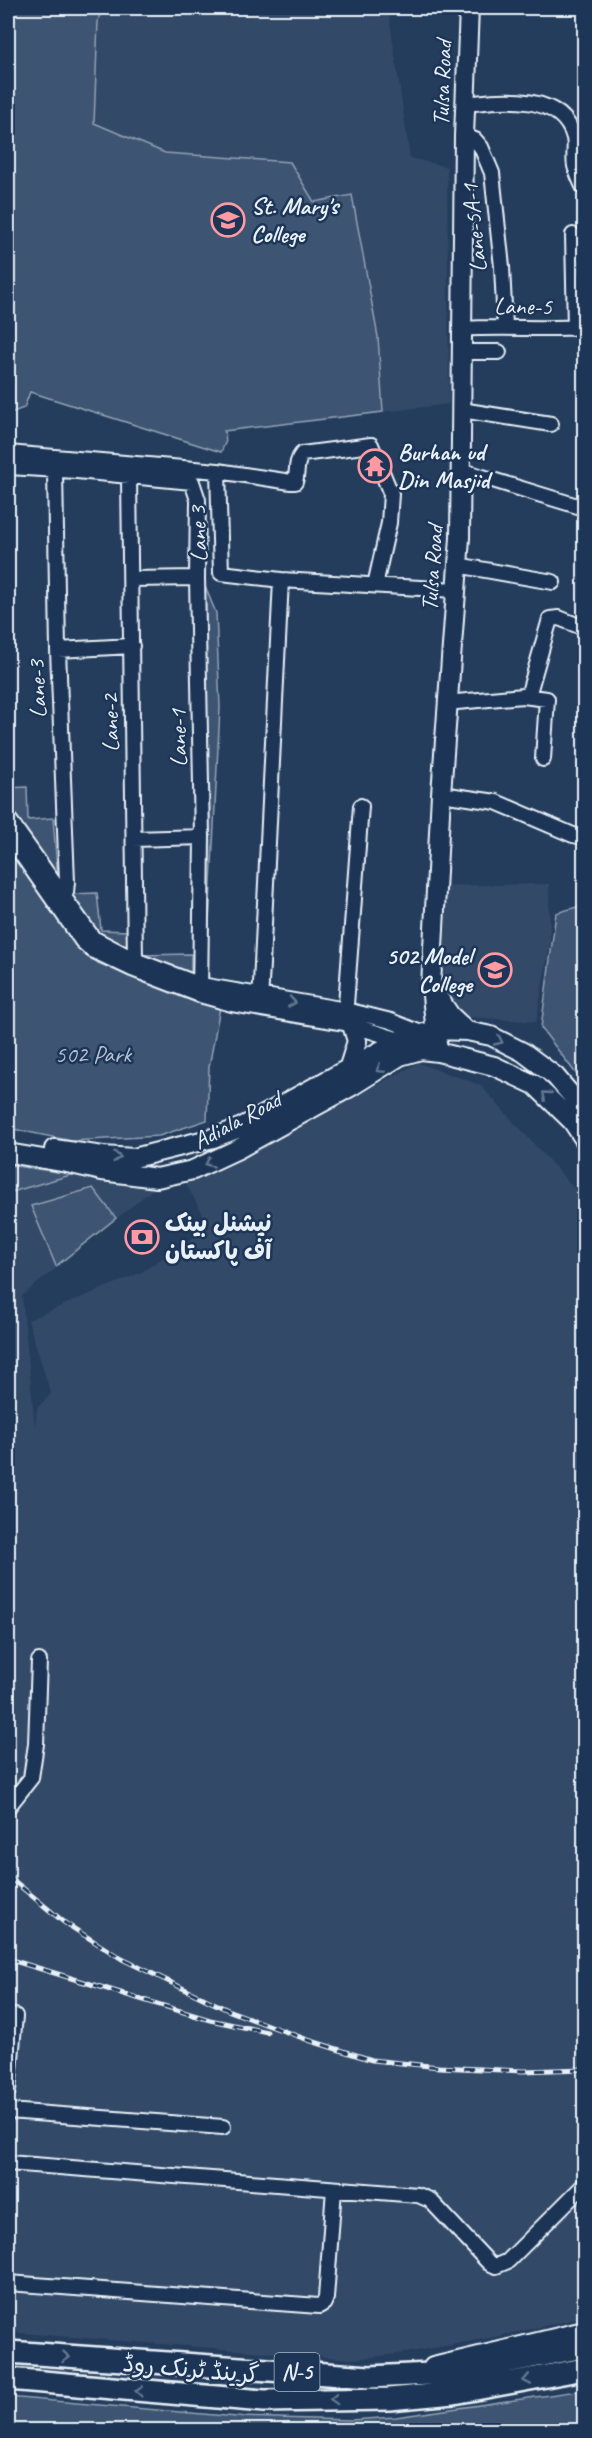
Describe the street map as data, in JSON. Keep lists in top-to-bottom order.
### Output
{
  "streets": {
    "highway": ["گرینڈ ٹرنک روڈ", "N-5"],
    "main road": ["Tulsa Road", "Adiala Road"],
    "street": [
      "Lane-5A-1",
      "Lane-5",
      "Lane 3",
      "Lane-3",
      "Lane-2",
      "Lane-1"
    ]
  },
  "crossings": [
    ["Tulsa Road", "Lane-5A-1"],
    ["Tulsa Road", "Lane-5"],
    ["Tulsa Road", "Lane 3"],
    ["Tulsa Road", "Adiala Road"],
    ["Lane-5A-1", "Lane-5"],
    ["Lane-2", "Lane-1"]
  ],
  "parks": ["502 Park"],
  "places": {
    "school or university": ["St. Mary's College", "502 Model College"],
    "temple": ["Burhan ud Din Masjid"],
    "bank": ["نیشنل بینک آف پاکستان"]
  }
}
